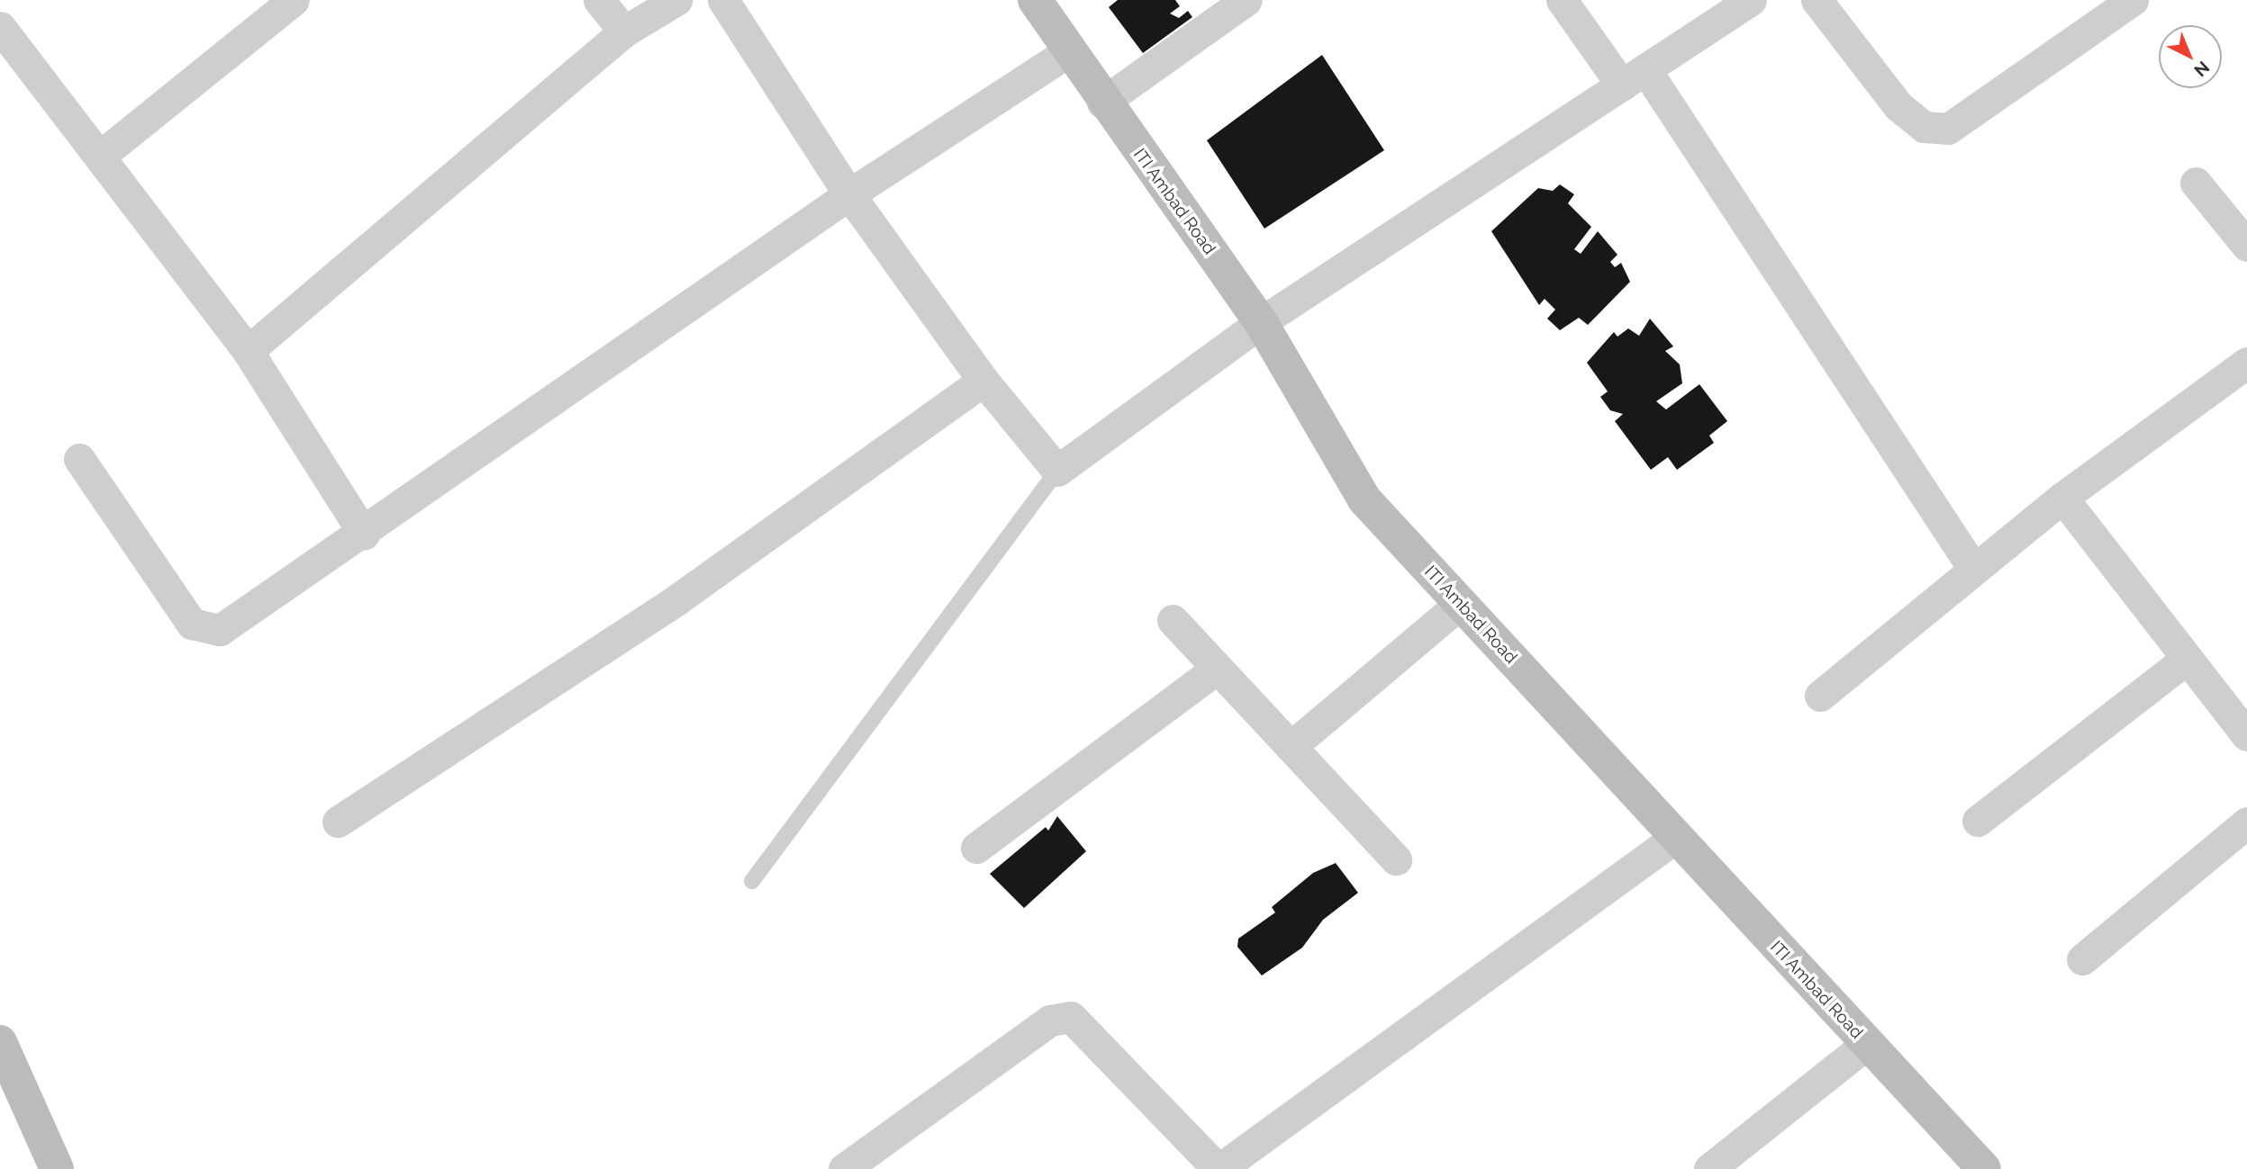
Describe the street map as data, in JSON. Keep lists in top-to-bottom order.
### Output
{
  "streets": {
    "street": ["ITI Ambad Road"]
  },
  "north": "bottom right"
}
